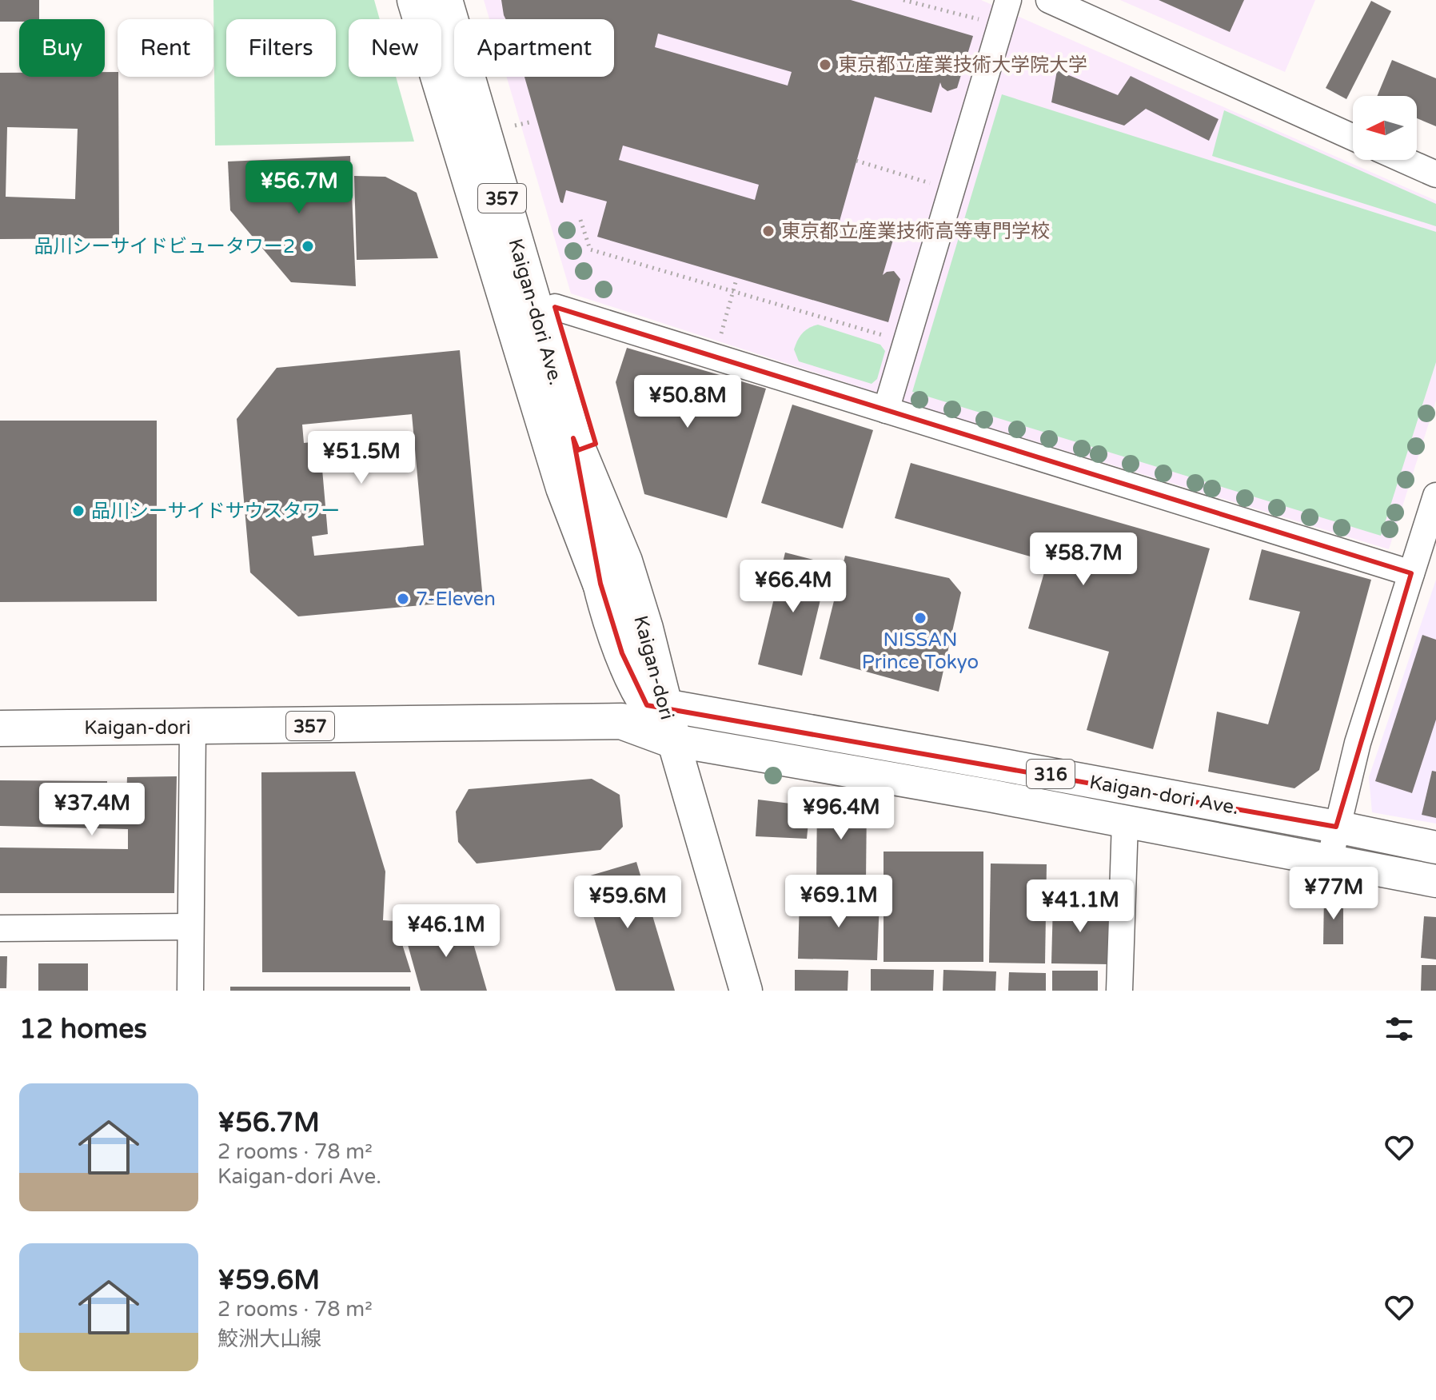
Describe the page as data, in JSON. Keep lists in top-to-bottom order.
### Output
{
  "streets": {
    "highway": ["357", "Kaigan-dori Ave.", "Kaigan-dori"],
    "main road": ["316"]
  },
  "crossings": [
    ["357", "Kaigan-dori Ave."],
    ["357", "Kaigan-dori"],
    ["Kaigan-dori Ave.", "Kaigan-dori"]
  ],
  "places": [
    "東京都立産業技術大学院大学",
    "東京都立産業技術高等専門学校",
    "品川シーサイドビュータワー2",
    "品川シーサイドサウスタワー",
    "7-Eleven",
    "NISSAN Prince Tokyo"
  ],
  "north": "left",
  "page": {
    "chip": [
      "Buy",
      "Rent",
      "Filters",
      "New",
      "Apartment"
    ],
    "price": [
      "¥56.7M",
      "¥50.8M",
      "¥51.5M",
      "¥58.7M",
      "¥66.4M",
      "¥37.4M",
      "¥96.4M",
      "¥77M",
      "¥69.1M",
      "¥59.6M",
      "¥41.1M",
      "¥46.1M"
    ],
    "heading": "12 homes",
    "list": [
      {
        "name": "¥56.7M",
        "note": "2 rooms · 78 m² · Kaigan-dori Ave."
      },
      {
        "name": "¥59.6M",
        "note": "2 rooms · 78 m² · 鮫洲大山線"
      }
    ]
  }
}
